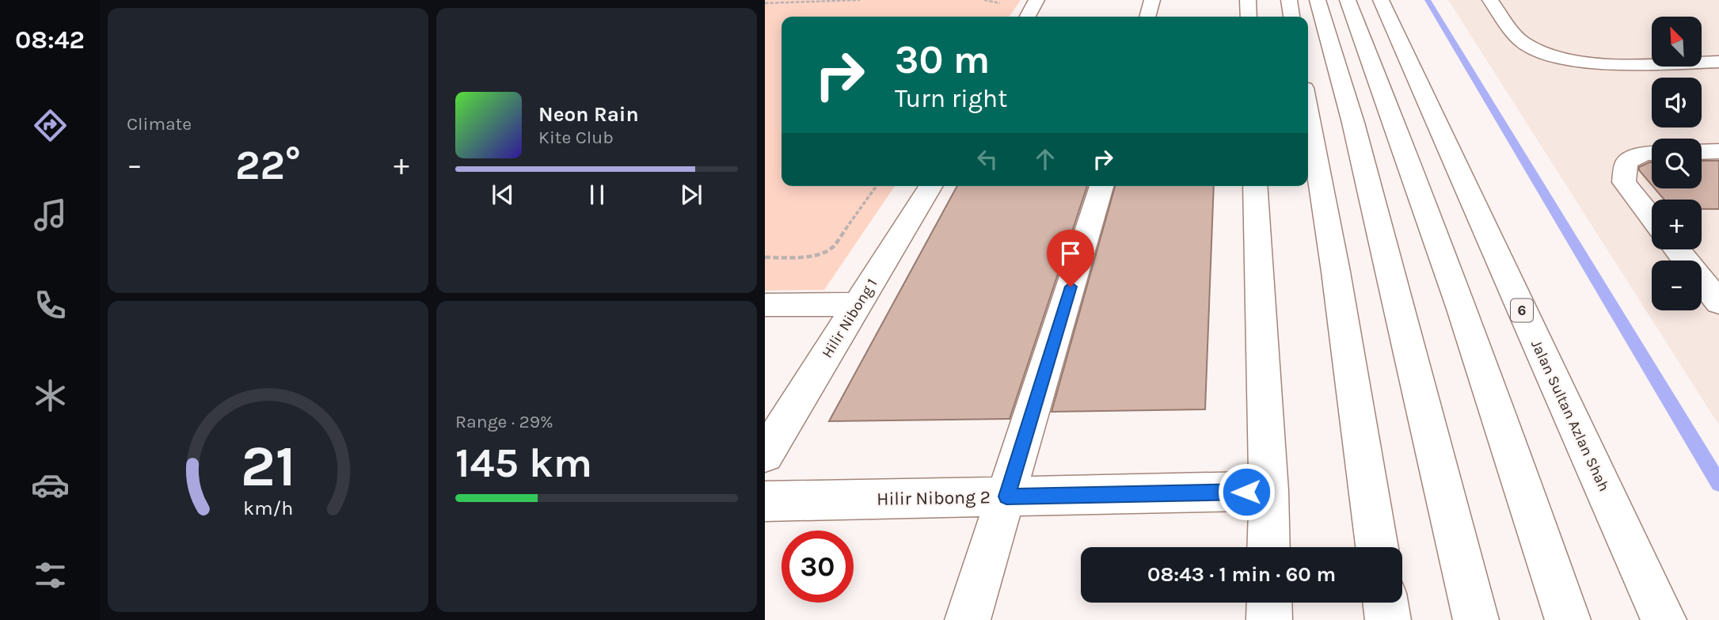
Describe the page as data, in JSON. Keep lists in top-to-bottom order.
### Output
{
  "streets": {
    "main road": [
      "6",
      "Hilir Nibong 1",
      "Jalan Sultan Azlan Shah",
      "Hilir Nibong 2"
    ]
  },
  "north": "top left",
  "page": {
    "tabs": "08:42",
    "tile": [
      "Climate",
      ["Range · 29%", "145 km"]
    ],
    "map_buttons": ["+", "−"],
    "turn": ["30 m", "Turn right"],
    "song": ["Neon Rain", "Kite Club"],
    "heat": ["−", "22°", "+"],
    "limit": "30",
    "trip": "08:43 · 1 min · 60 m",
    "gauge": ["21", "km/h"]
  }
}
